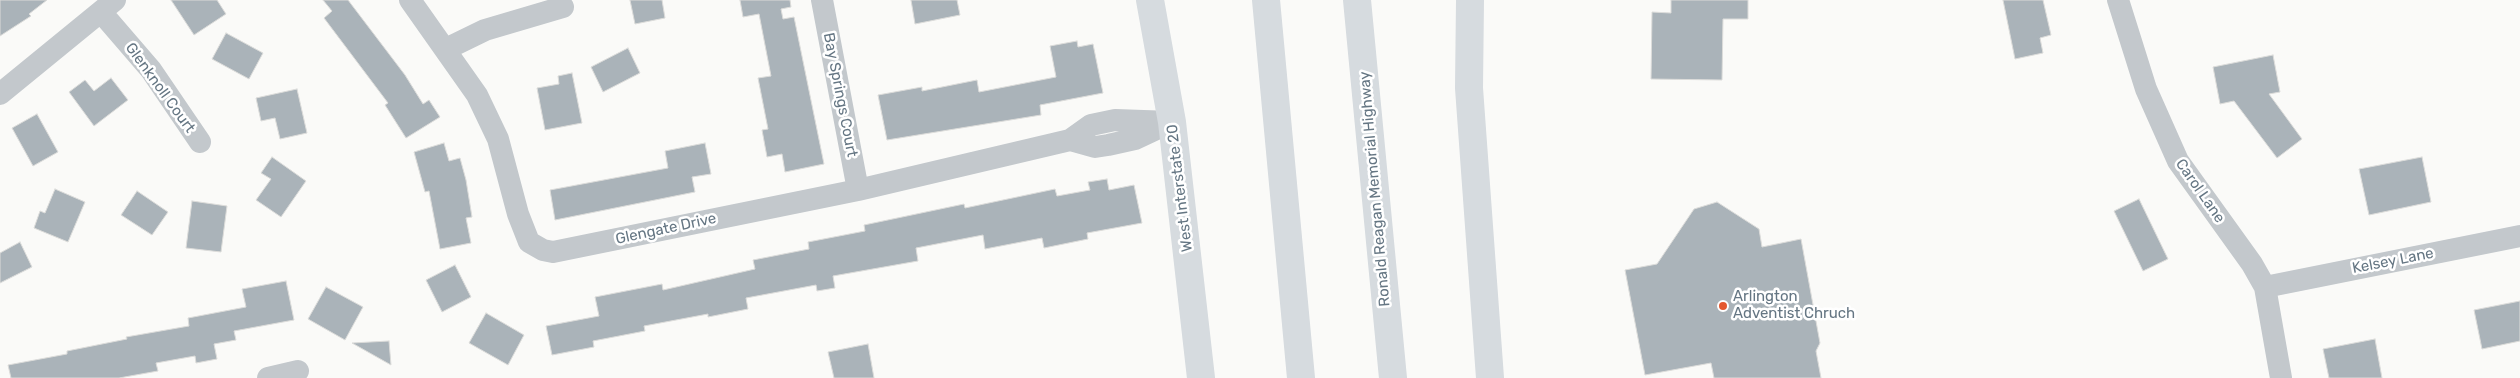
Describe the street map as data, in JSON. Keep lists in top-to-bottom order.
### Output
{
  "streets": {
    "main road": ["West Interstate 20", "Ronald Reagan Memorial Highway"],
    "street": [
      "Glenknoll Court",
      "Bay Springs Court",
      "Carol Lane",
      "Glengate Drive",
      "Kelsey Lane"
    ]
  },
  "crossings": [
    ["Bay Springs Court", "Glengate Drive"],
    ["West Interstate 20", "Glengate Drive"],
    ["Carol Lane", "Kelsey Lane"]
  ],
  "places": ["Arlington Adventist Chruch"]
}
